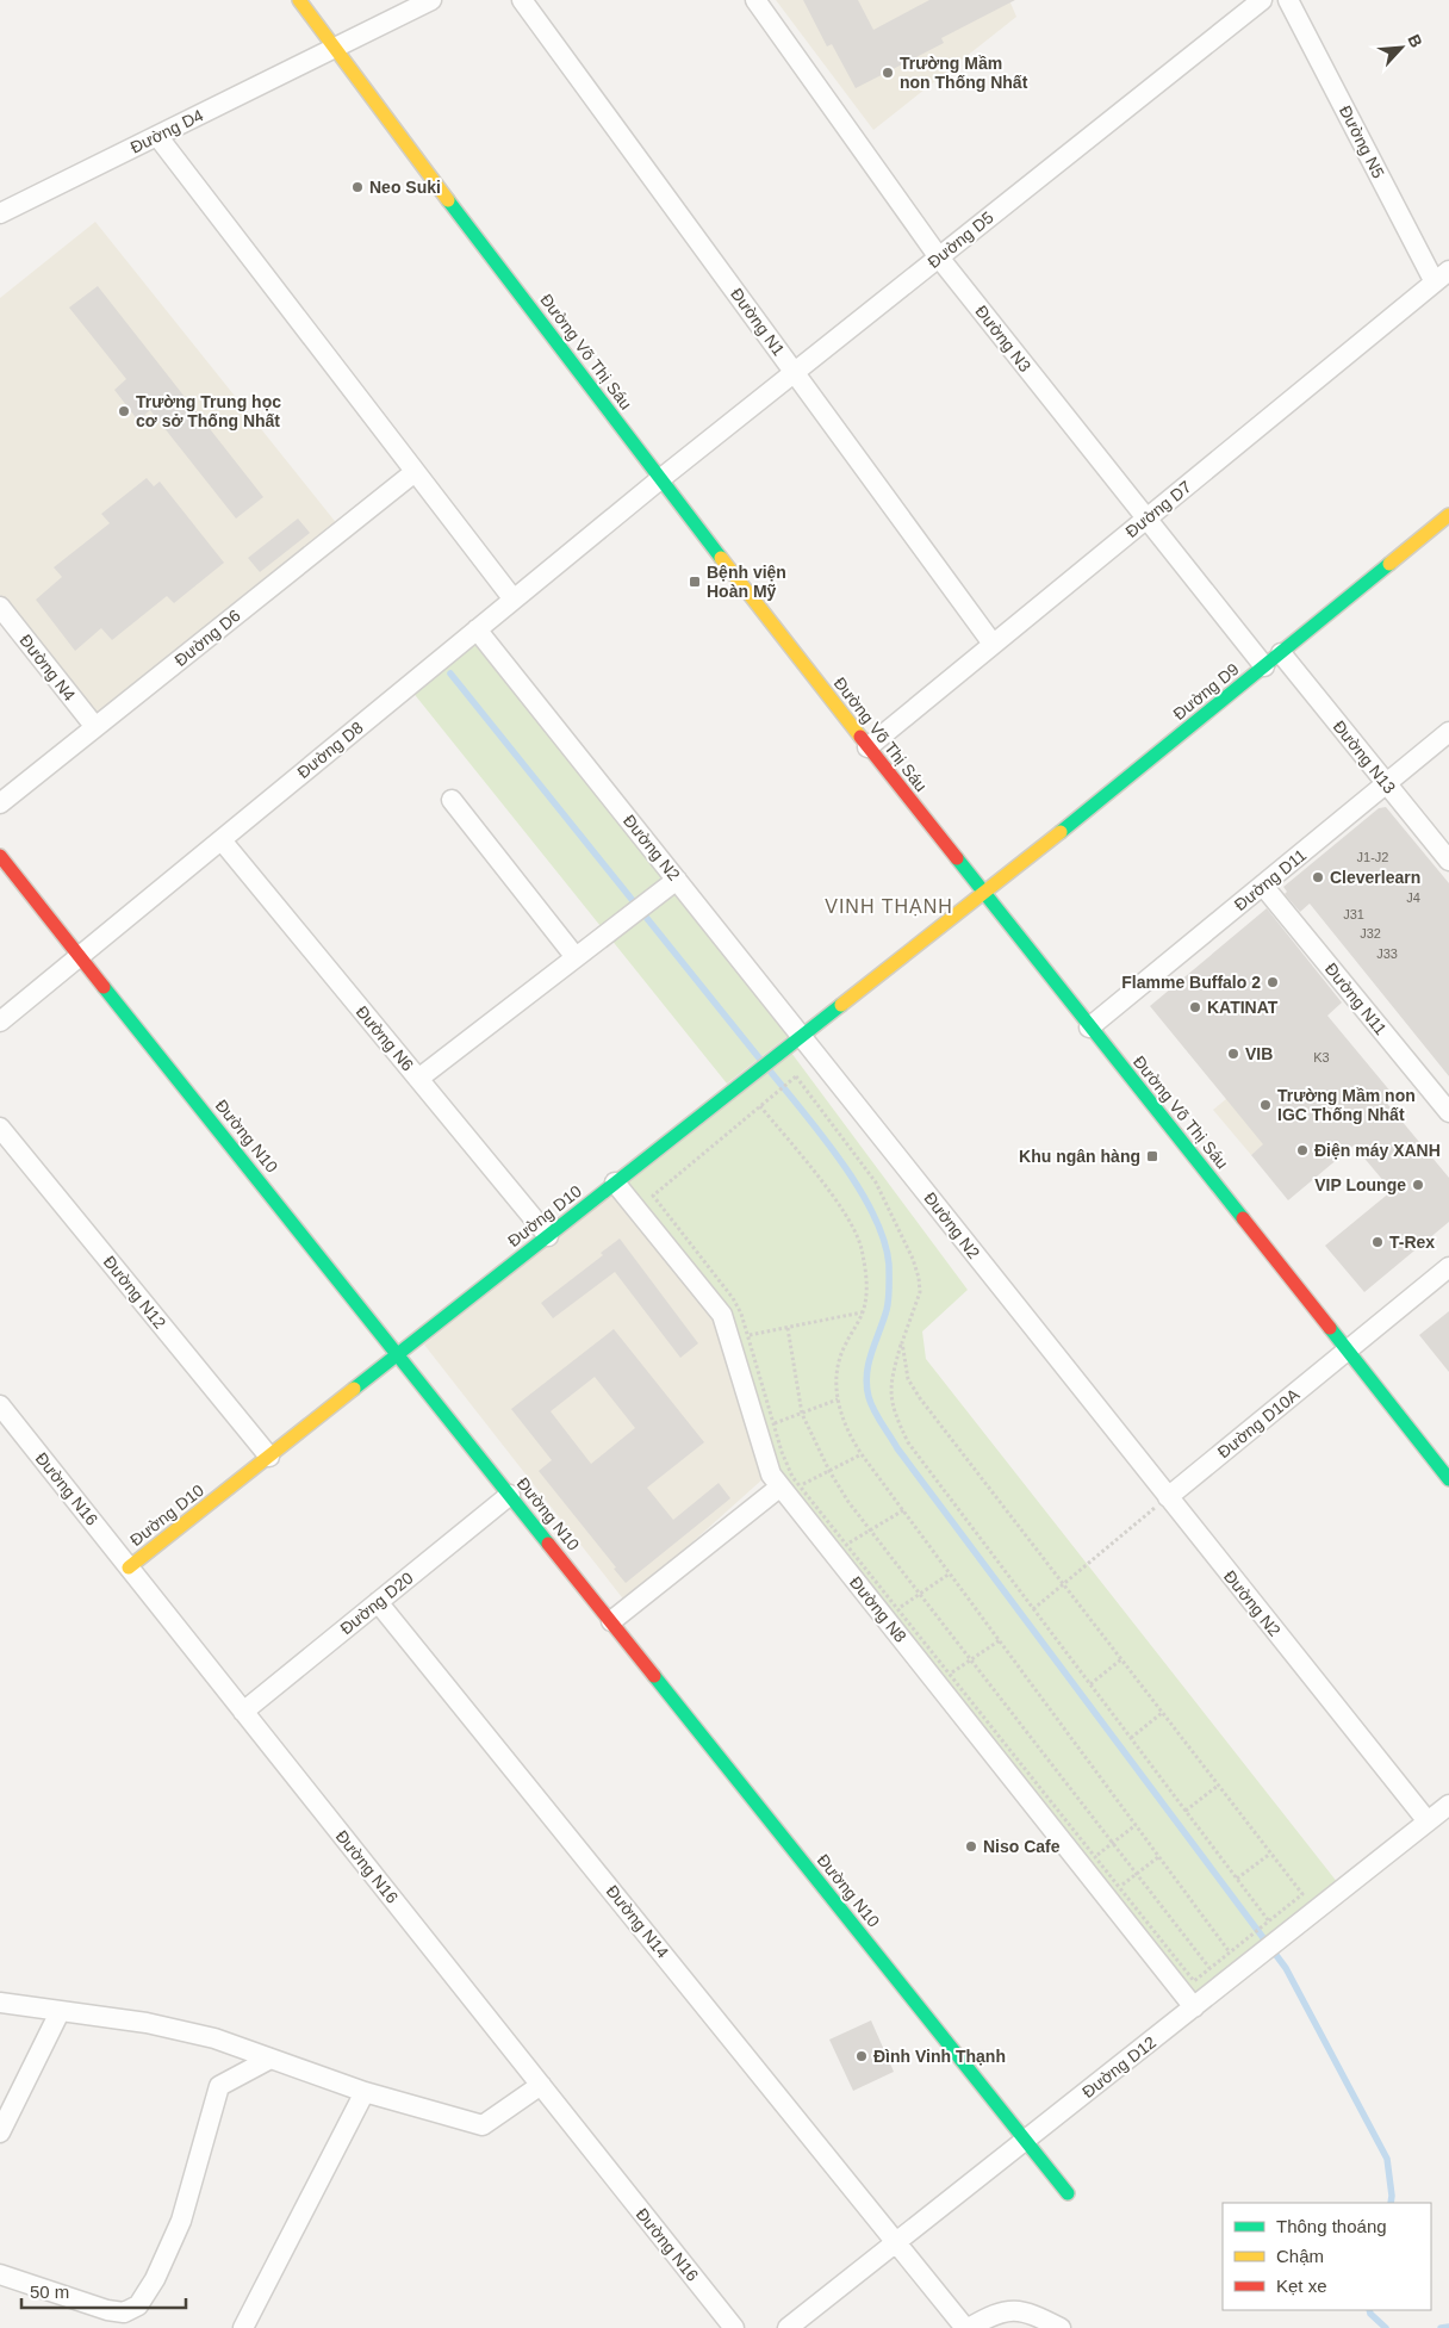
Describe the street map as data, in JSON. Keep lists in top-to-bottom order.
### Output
{
  "streets": {
    "street": [
      "Đường D4",
      "Đường N5",
      "Đường D5",
      "Đường N1",
      "Đường N3",
      "Đường Võ Thị Sáu",
      "Đường D7",
      "Đường D6",
      "Đường N4",
      "Đường D9",
      "Đường D8",
      "Đường N13",
      "Đường N2",
      "Đường D11",
      "Đường N11",
      "Đường N6",
      "Đường N10",
      "Đường D10",
      "Đường N12",
      "Đường D10A",
      "Đường N16",
      "Đường D20",
      "Đường N8",
      "Đường N14",
      "Đường D12"
    ]
  },
  "crossings": [
    ["Đường D4", "Đường Võ Thị Sáu"],
    ["Đường N5", "Đường D7"],
    ["Đường D5", "Đường N1"],
    ["Đường D5", "Đường N3"],
    ["Đường D5", "Đường Võ Thị Sáu"],
    ["Đường D5", "Đường D8"],
    ["Đường N1", "Đường D7"],
    ["Đường N3", "Đường D7"],
    ["Đường N3", "Đường D9"],
    ["Đường Võ Thị Sáu", "Đường D7"],
    ["Đường Võ Thị Sáu", "Đường D9"],
    ["Đường Võ Thị Sáu", "Đường D8"],
    ["Đường Võ Thị Sáu", "Đường D11"],
    ["Đường Võ Thị Sáu", "Đường D10"],
    ["Đường Võ Thị Sáu", "Đường D10A"],
    ["Đường D6", "Đường N4"],
    ["Đường D9", "Đường N13"],
    ["Đường D9", "Đường D10"],
    ["Đường D8", "Đường N2"],
    ["Đường D8", "Đường N6"],
    ["Đường D8", "Đường N10"],
    ["Đường N13", "Đường D11"],
    ["Đường N2", "Đường D10"],
    ["Đường N2", "Đường D10A"],
    ["Đường N2", "Đường D12"],
    ["Đường D11", "Đường N11"],
    ["Đường N6", "Đường D10"],
    ["Đường N10", "Đường D10"],
    ["Đường N10", "Đường D20"],
    ["Đường N10", "Đường D12"],
    ["Đường D10", "Đường N12"],
    ["Đường D10", "Đường N16"],
    ["Đường D10", "Đường N8"],
    ["Đường N16", "Đường D20"],
    ["Đường D20", "Đường N14"],
    ["Đường N8", "Đường D12"],
    ["Đường N14", "Đường D12"]
  ],
  "districts": ["VINH THẠNH"],
  "places": {
    "other": [
      "Trường Mầm non Thống Nhất",
      "Neo Suki",
      "Trường Trung học cơ sở Thống Nhất",
      "Cleverlearn",
      "Flamme Buffalo 2",
      "KATINAT",
      "VIB",
      "Trường Mầm non IGC Thống Nhất",
      "Điện máy XANH",
      "VIP Lounge",
      "T-Rex",
      "Niso Cafe",
      "Đình Vinh Thạnh"
    ],
    "transit": ["Bệnh viện Hoàn Mỹ", "Khu ngân hàng"]
  },
  "house_numbers": [
    "J1-J2",
    "J4",
    "J31",
    "J32",
    "J33",
    "K3"
  ],
  "legend": ["Thông thoáng", "Chậm", "Kẹt xe"],
  "scale_bar": "50 m",
  "north": "top right"
}
